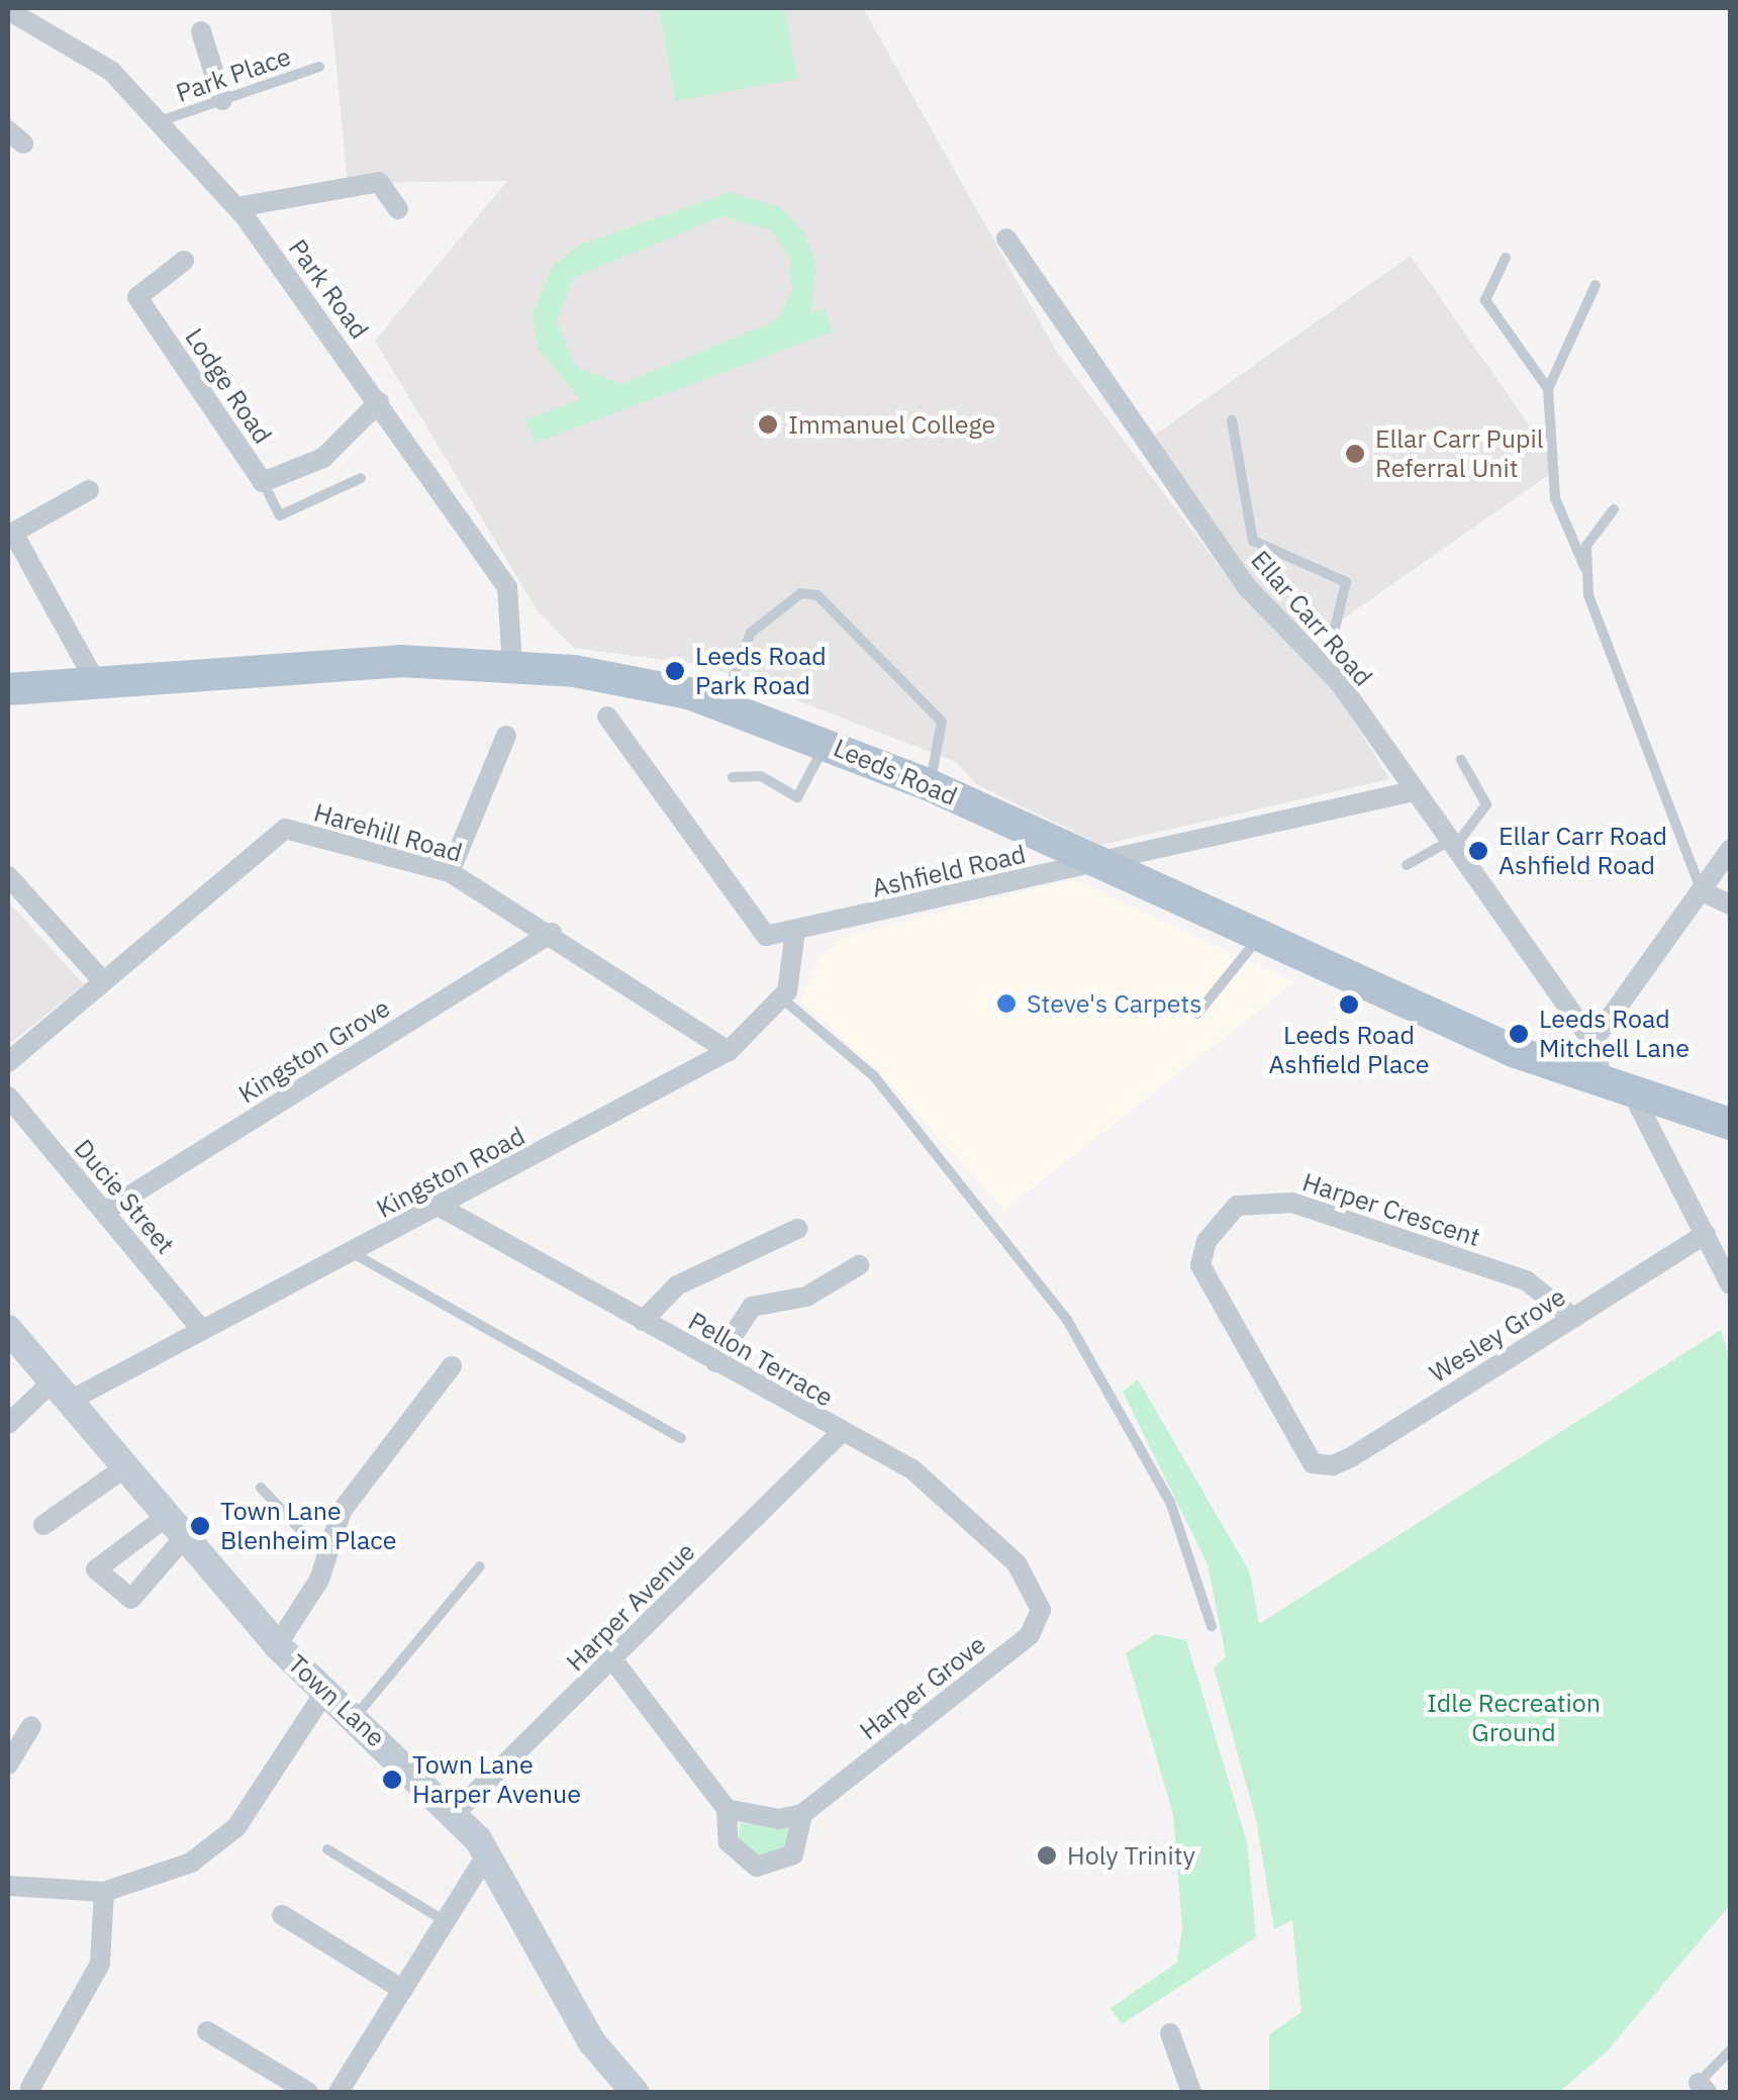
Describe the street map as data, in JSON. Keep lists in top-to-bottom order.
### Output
{
  "streets": {
    "main road": ["Leeds Road"],
    "street": [
      "Park Road",
      "Lodge Road",
      "Ellar Carr Road",
      "Harehill Road",
      "Ashfield Road",
      "Kingston Grove",
      "Kingston Road",
      "Ducie Street",
      "Harper Crescent",
      "Wesley Grove",
      "Pellon Terrace",
      "Harper Avenue",
      "Harper Grove",
      "Town Lane"
    ],
    "lane": ["Park Place"]
  },
  "crossings": [
    ["Park Place", "Park Road"],
    ["Park Road", "Lodge Road"],
    ["Park Road", "Leeds Road"],
    ["Ellar Carr Road", "Leeds Road"],
    ["Ellar Carr Road", "Ashfield Road"],
    ["Ellar Carr Road", "Wesley Grove"],
    ["Leeds Road", "Ashfield Road"],
    ["Harehill Road", "Kingston Grove"],
    ["Harehill Road", "Kingston Road"],
    ["Kingston Grove", "Ducie Street"],
    ["Kingston Road", "Ducie Street"],
    ["Kingston Road", "Pellon Terrace"],
    ["Kingston Road", "Town Lane"],
    ["Harper Crescent", "Wesley Grove"],
    ["Pellon Terrace", "Harper Avenue"],
    ["Pellon Terrace", "Harper Grove"],
    ["Harper Avenue", "Harper Grove"],
    ["Harper Avenue", "Town Lane"]
  ],
  "parks": ["Idle Recreation Ground"],
  "places": [
    "Immanuel College",
    "Ellar Carr Pupil Referral Unit",
    "Leeds Road Park Road",
    "Ellar Carr Road Ashfield Road",
    "Steve's Carpets",
    "Leeds Road Ashfield Place",
    "Leeds Road Mitchell Lane",
    "Town Lane Blenheim Place",
    "Town Lane Harper Avenue",
    "Holy Trinity"
  ]
}
